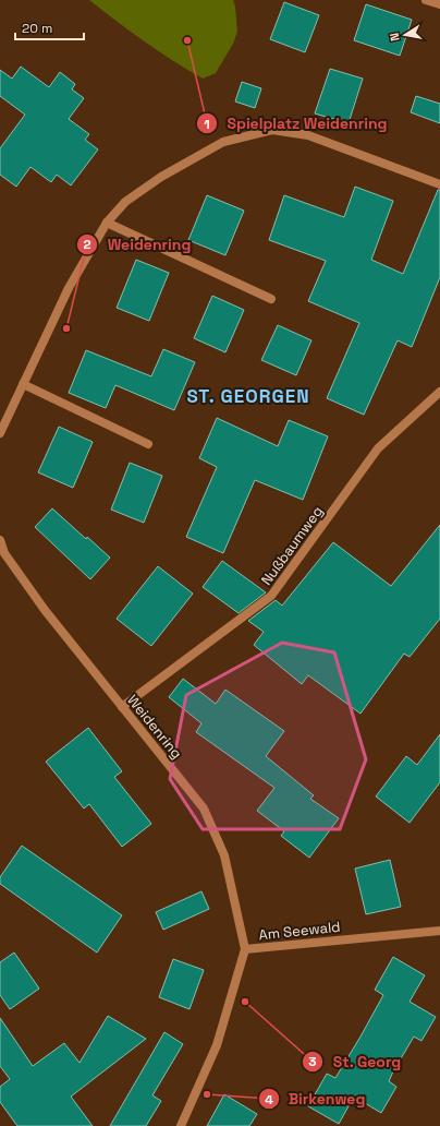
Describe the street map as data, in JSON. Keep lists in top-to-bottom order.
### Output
{
  "streets": {
    "street": ["Nußbaumweg", "Weidenring", "Am Seewald"]
  },
  "crossings": [
    ["Nußbaumweg", "Weidenring"],
    ["Weidenring", "Am Seewald"]
  ],
  "districts": ["ST. GEORGEN"],
  "places": [
    "Spielplatz Weidenring",
    "Weidenring",
    "St. Georg",
    "Birkenweg"
  ],
  "scale_bar": "20 m",
  "north": "left"
}
